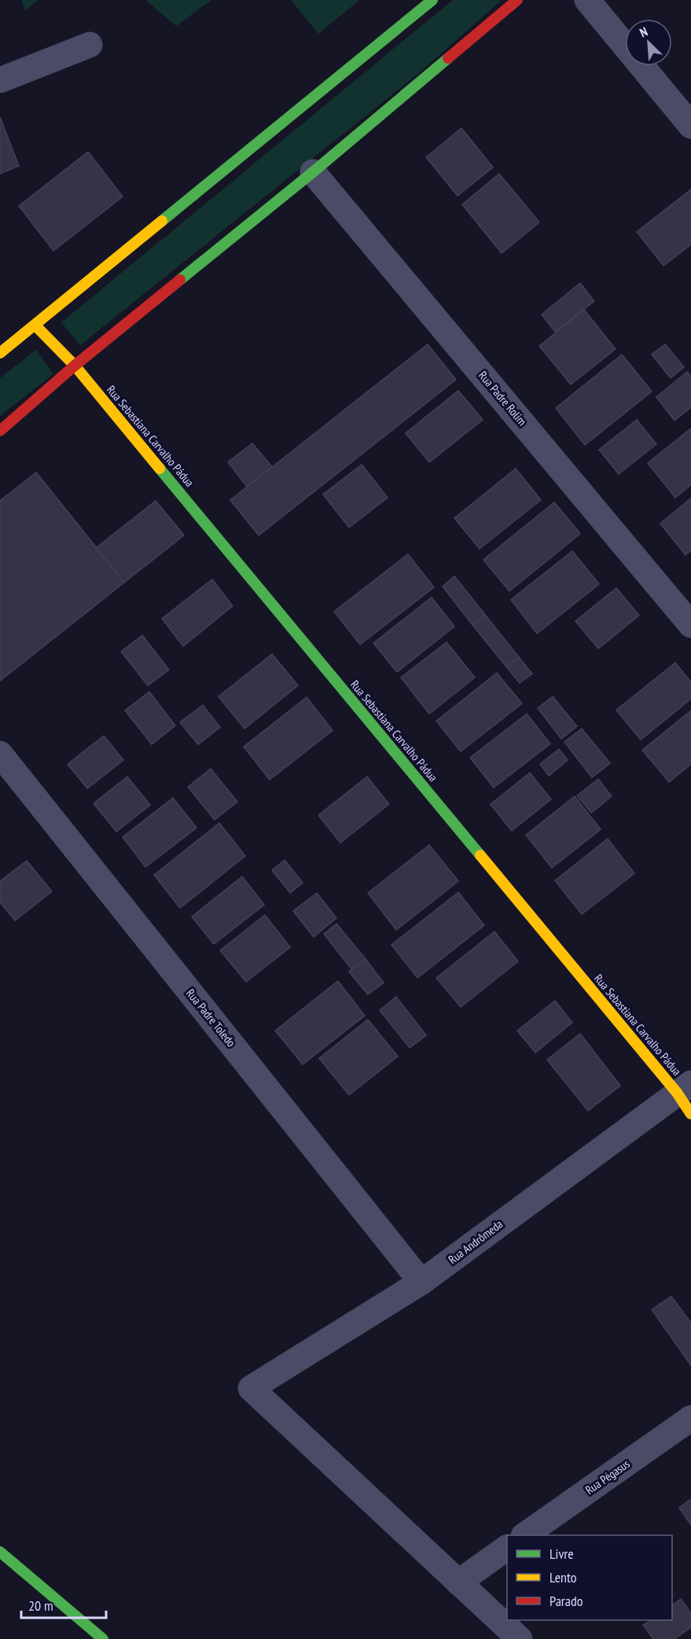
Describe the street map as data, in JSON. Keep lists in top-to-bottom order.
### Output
{
  "streets": {
    "main road": ["Rua Sebastiana Carvalho Pádua"],
    "street": [
      "Rua Padre Rolim",
      "Rua Padre Toledo",
      "Rua Andrômeda",
      "Rua Pégasus"
    ]
  },
  "crossings": [
    ["Rua Sebastiana Carvalho Pádua", "Rua Andrômeda"],
    ["Rua Padre Toledo", "Rua Andrômeda"]
  ],
  "legend": ["Livre", "Lento", "Parado"],
  "scale_bar": "20 m",
  "north": "top left"
}
